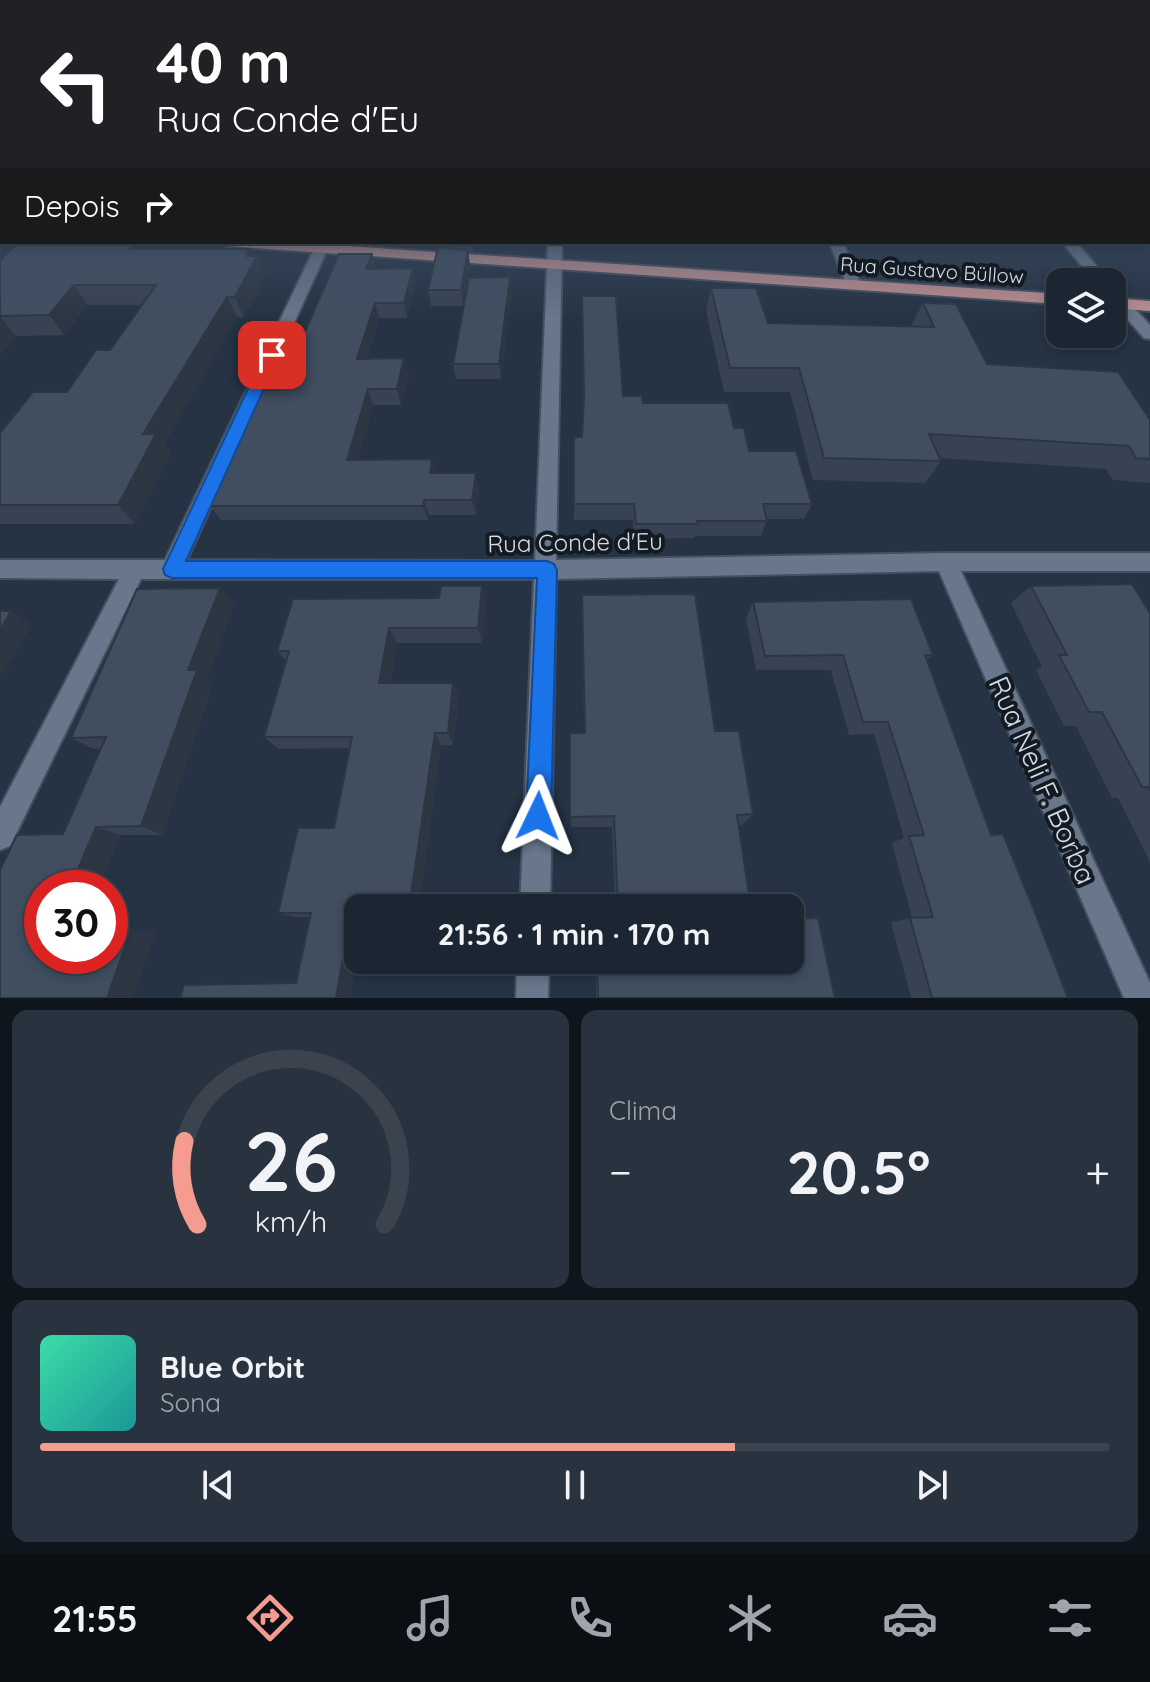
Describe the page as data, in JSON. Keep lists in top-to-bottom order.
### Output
{
  "streets": {
    "main road": ["Rua Gustavo Büllow"],
    "street": ["Rua Conde d'Eu", "Rua Neli F. Borba"]
  },
  "crossings": [
    ["Rua Conde d'Eu", "Rua Neli F. Borba"]
  ],
  "page": {
    "turn": ["40 m", "Rua Conde d'Eu"],
    "then": "Depois",
    "limit": "30",
    "trip": "21:56 · 1 min · 170 m",
    "tile": "Clima",
    "heat": ["−", "20.5°", "+"],
    "song": ["Blue Orbit", "Sona"],
    "tabs": "21:55",
    "gauge": ["26", "km/h"]
  }
}
